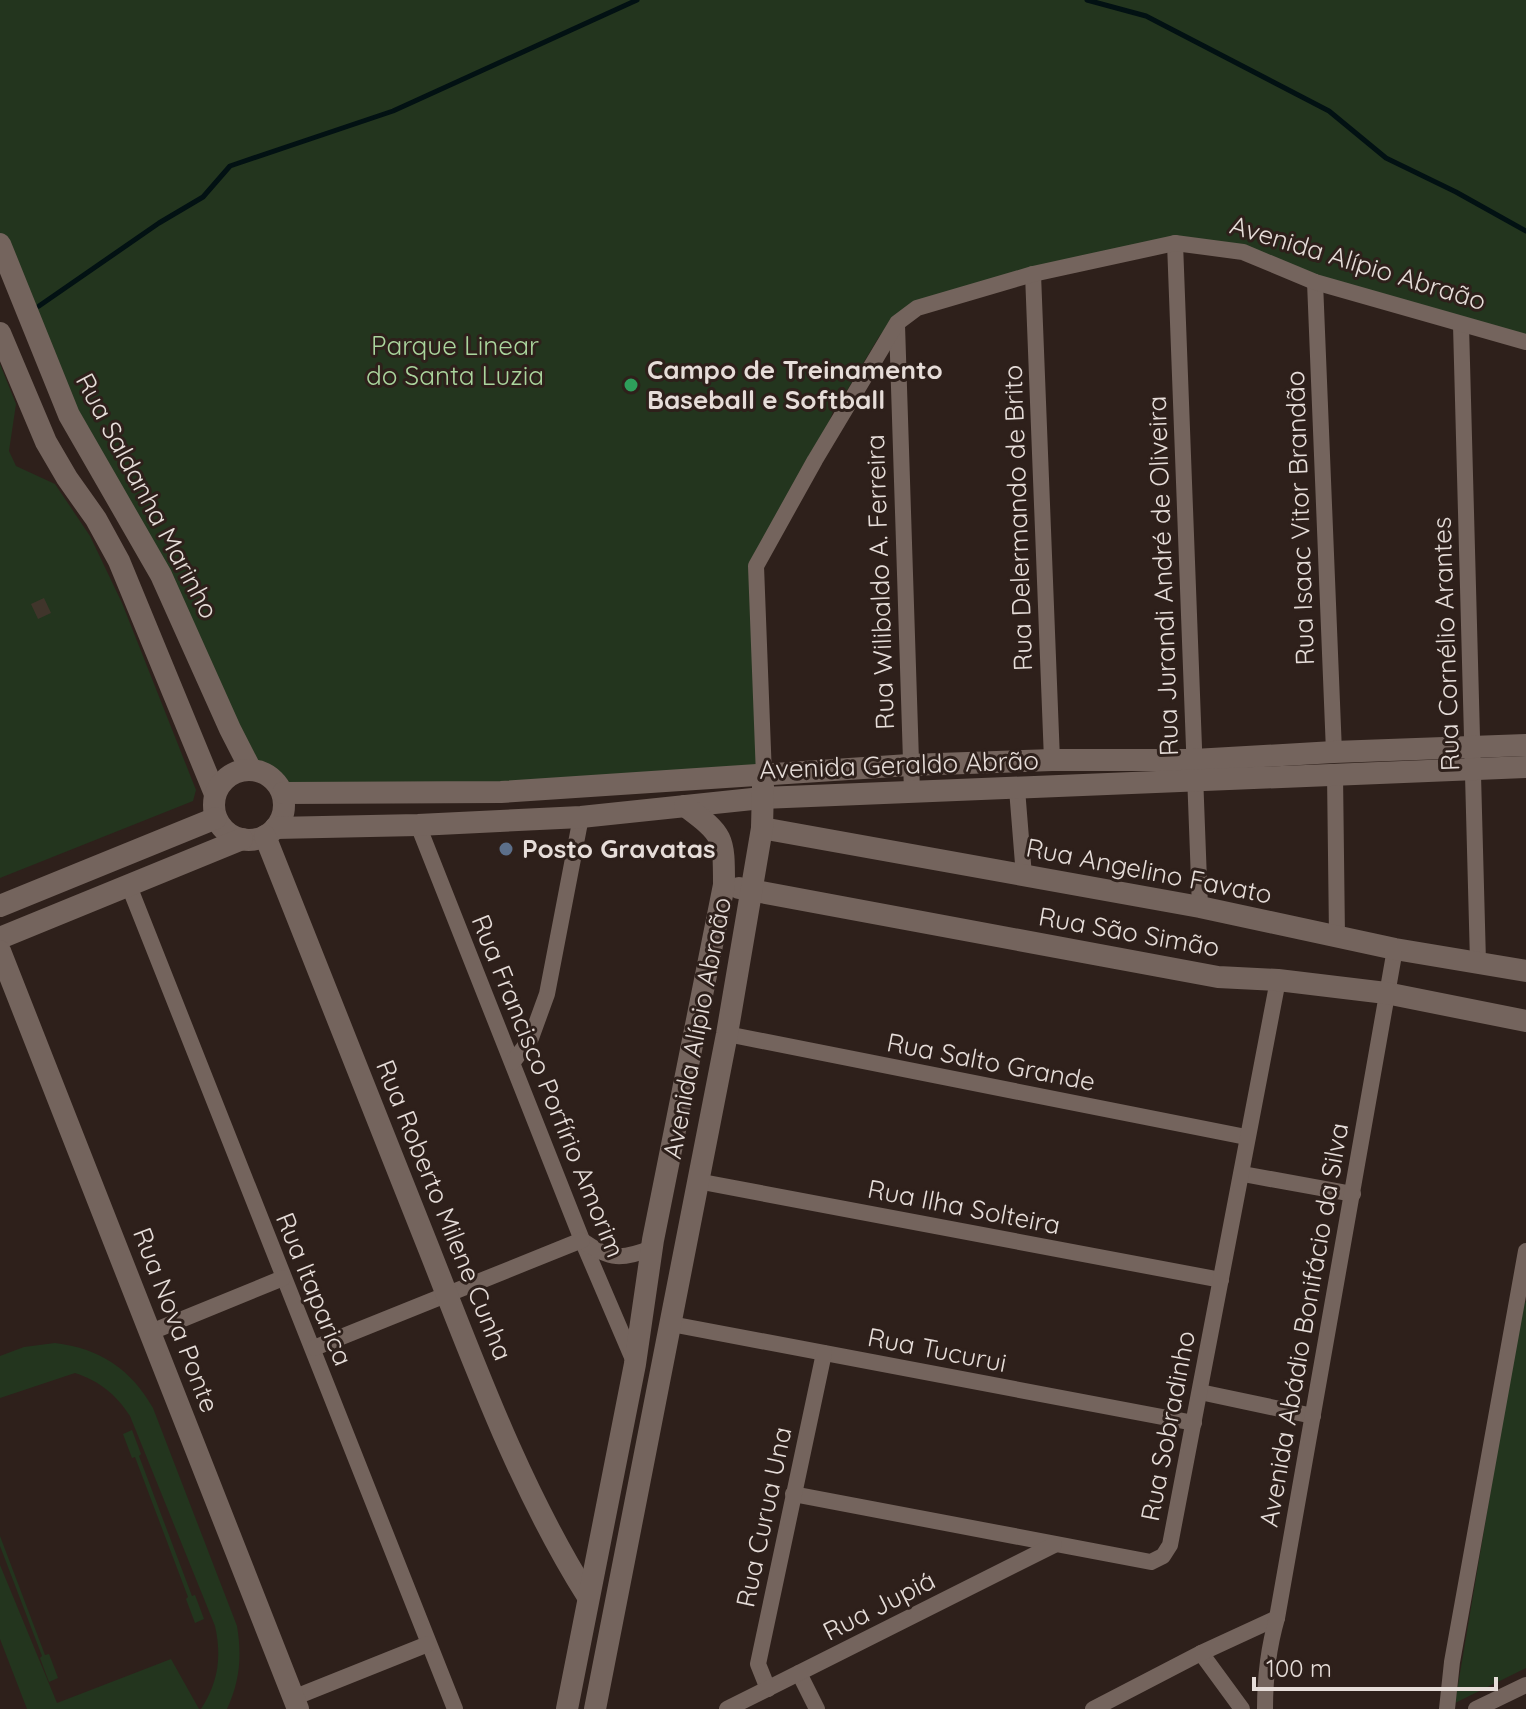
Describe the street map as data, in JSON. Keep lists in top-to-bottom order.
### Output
{
  "streets": {
    "street": [
      "Avenida Alípio Abraão",
      "Rua Saldanha Marinho",
      "Rua Delermando de Brito",
      "Rua Isaac Vitor Brandão",
      "Rua Jurandi André de Oliveira",
      "Rua Wilibaldo A. Ferreira",
      "Rua Cornélio Arantes",
      "Avenida Geraldo Abrão",
      "Rua Angelino Favato",
      "Rua São Simão",
      "Rua Salto Grande",
      "Rua Francisco Porfírio Amorim",
      "Rua Ilha Solteira",
      "Rua Roberto Milene Cunha",
      "Rua Itaparica",
      "Rua Nova Ponte",
      "Avenida Abádio Bonifácio da Silva",
      "Rua Tucurui",
      "Rua Sobradinho",
      "Rua Curua Una",
      "Rua Jupiá"
    ]
  },
  "crossings": [
    ["Avenida Alípio Abraão", "Rua Delermando de Brito"],
    ["Avenida Alípio Abraão", "Rua Isaac Vitor Brandão"],
    ["Avenida Alípio Abraão", "Rua Jurandi André de Oliveira"],
    ["Avenida Alípio Abraão", "Rua Wilibaldo A. Ferreira"],
    ["Avenida Alípio Abraão", "Rua Cornélio Arantes"],
    ["Avenida Alípio Abraão", "Avenida Geraldo Abrão"],
    ["Avenida Alípio Abraão", "Rua Angelino Favato"],
    ["Avenida Alípio Abraão", "Rua São Simão"],
    ["Avenida Alípio Abraão", "Rua Salto Grande"],
    ["Avenida Alípio Abraão", "Rua Francisco Porfírio Amorim"],
    ["Avenida Alípio Abraão", "Rua Ilha Solteira"],
    ["Avenida Alípio Abraão", "Rua Roberto Milene Cunha"],
    ["Avenida Alípio Abraão", "Rua Tucurui"],
    ["Rua Saldanha Marinho", "Avenida Geraldo Abrão"],
    ["Rua Saldanha Marinho", "Rua Roberto Milene Cunha"],
    ["Rua Delermando de Brito", "Avenida Geraldo Abrão"],
    ["Rua Isaac Vitor Brandão", "Avenida Geraldo Abrão"],
    ["Rua Isaac Vitor Brandão", "Rua Angelino Favato"],
    ["Rua Jurandi André de Oliveira", "Avenida Geraldo Abrão"],
    ["Rua Jurandi André de Oliveira", "Rua Angelino Favato"],
    ["Rua Wilibaldo A. Ferreira", "Avenida Geraldo Abrão"],
    ["Rua Cornélio Arantes", "Avenida Geraldo Abrão"],
    ["Rua Cornélio Arantes", "Rua Angelino Favato"],
    ["Avenida Geraldo Abrão", "Rua Francisco Porfírio Amorim"],
    ["Avenida Geraldo Abrão", "Rua Roberto Milene Cunha"],
    ["Avenida Geraldo Abrão", "Rua Itaparica"],
    ["Rua Angelino Favato", "Avenida Abádio Bonifácio da Silva"],
    ["Rua São Simão", "Avenida Abádio Bonifácio da Silva"],
    ["Rua São Simão", "Rua Sobradinho"],
    ["Rua Salto Grande", "Rua Sobradinho"],
    ["Rua Ilha Solteira", "Rua Sobradinho"],
    ["Rua Tucurui", "Rua Sobradinho"],
    ["Rua Tucurui", "Rua Curua Una"],
    ["Rua Sobradinho", "Rua Curua Una"],
    ["Rua Sobradinho", "Rua Jupiá"],
    ["Rua Curua Una", "Rua Jupiá"]
  ],
  "parks": ["Parque Linear do Santa Luzia"],
  "places": ["Campo de Treinamento Baseball e Softball", "Posto Gravatas"],
  "scale_bar": "100 m"
}
